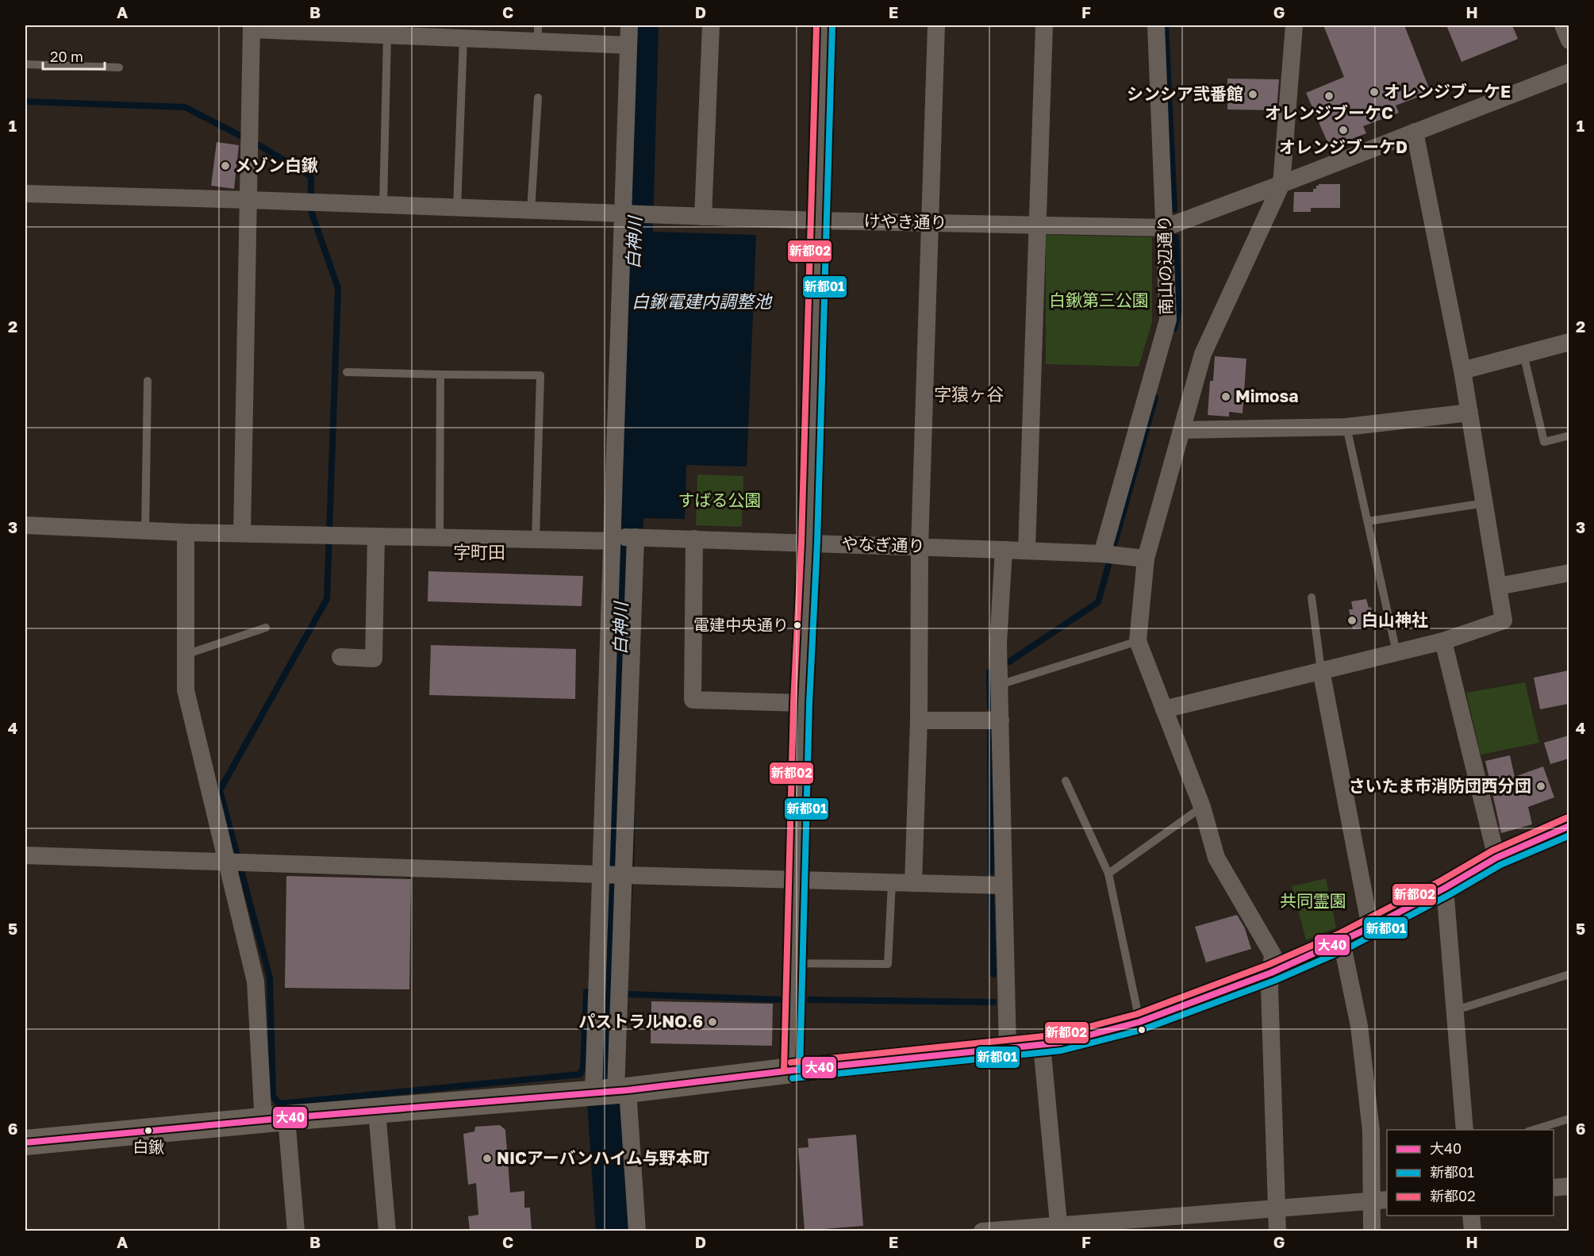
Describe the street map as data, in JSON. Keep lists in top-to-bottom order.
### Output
{
  "streets": {
    "street": ["けやき通り", "南山の辺通り", "やなぎ通り"]
  },
  "crossings": [
    ["けやき通り", "南山の辺通り"],
    ["南山の辺通り", "やなぎ通り"]
  ],
  "districts": ["字猿ヶ谷", "字町田"],
  "water": ["白神川", "白鍬電建内調整池"],
  "parks": ["白鍬第三公園", "すばる公園", "共同霊園"],
  "places": [
    "オレンジブーケE",
    "シンシア弐番館",
    "オレンジブーケC",
    "オレンジブーケD",
    "メゾン白鍬",
    "Mimosa",
    "白山神社",
    "電建中央通り",
    "さいたま市消防団西分団",
    "パストラルNO.6",
    "白鍬",
    "NICアーバンハイム与野本町"
  ],
  "lines": ["transit line 新都01", "transit line 新都02", "transit line 大40"],
  "legend": ["大40", "新都01", "新都02"],
  "scale_bar": "20 m",
  "grid": {
    "columns": [
      "A",
      "B",
      "C",
      "D",
      "E",
      "F",
      "G",
      "H"
    ],
    "rows": [
      "1",
      "2",
      "3",
      "4",
      "5",
      "6"
    ]
  }
}
